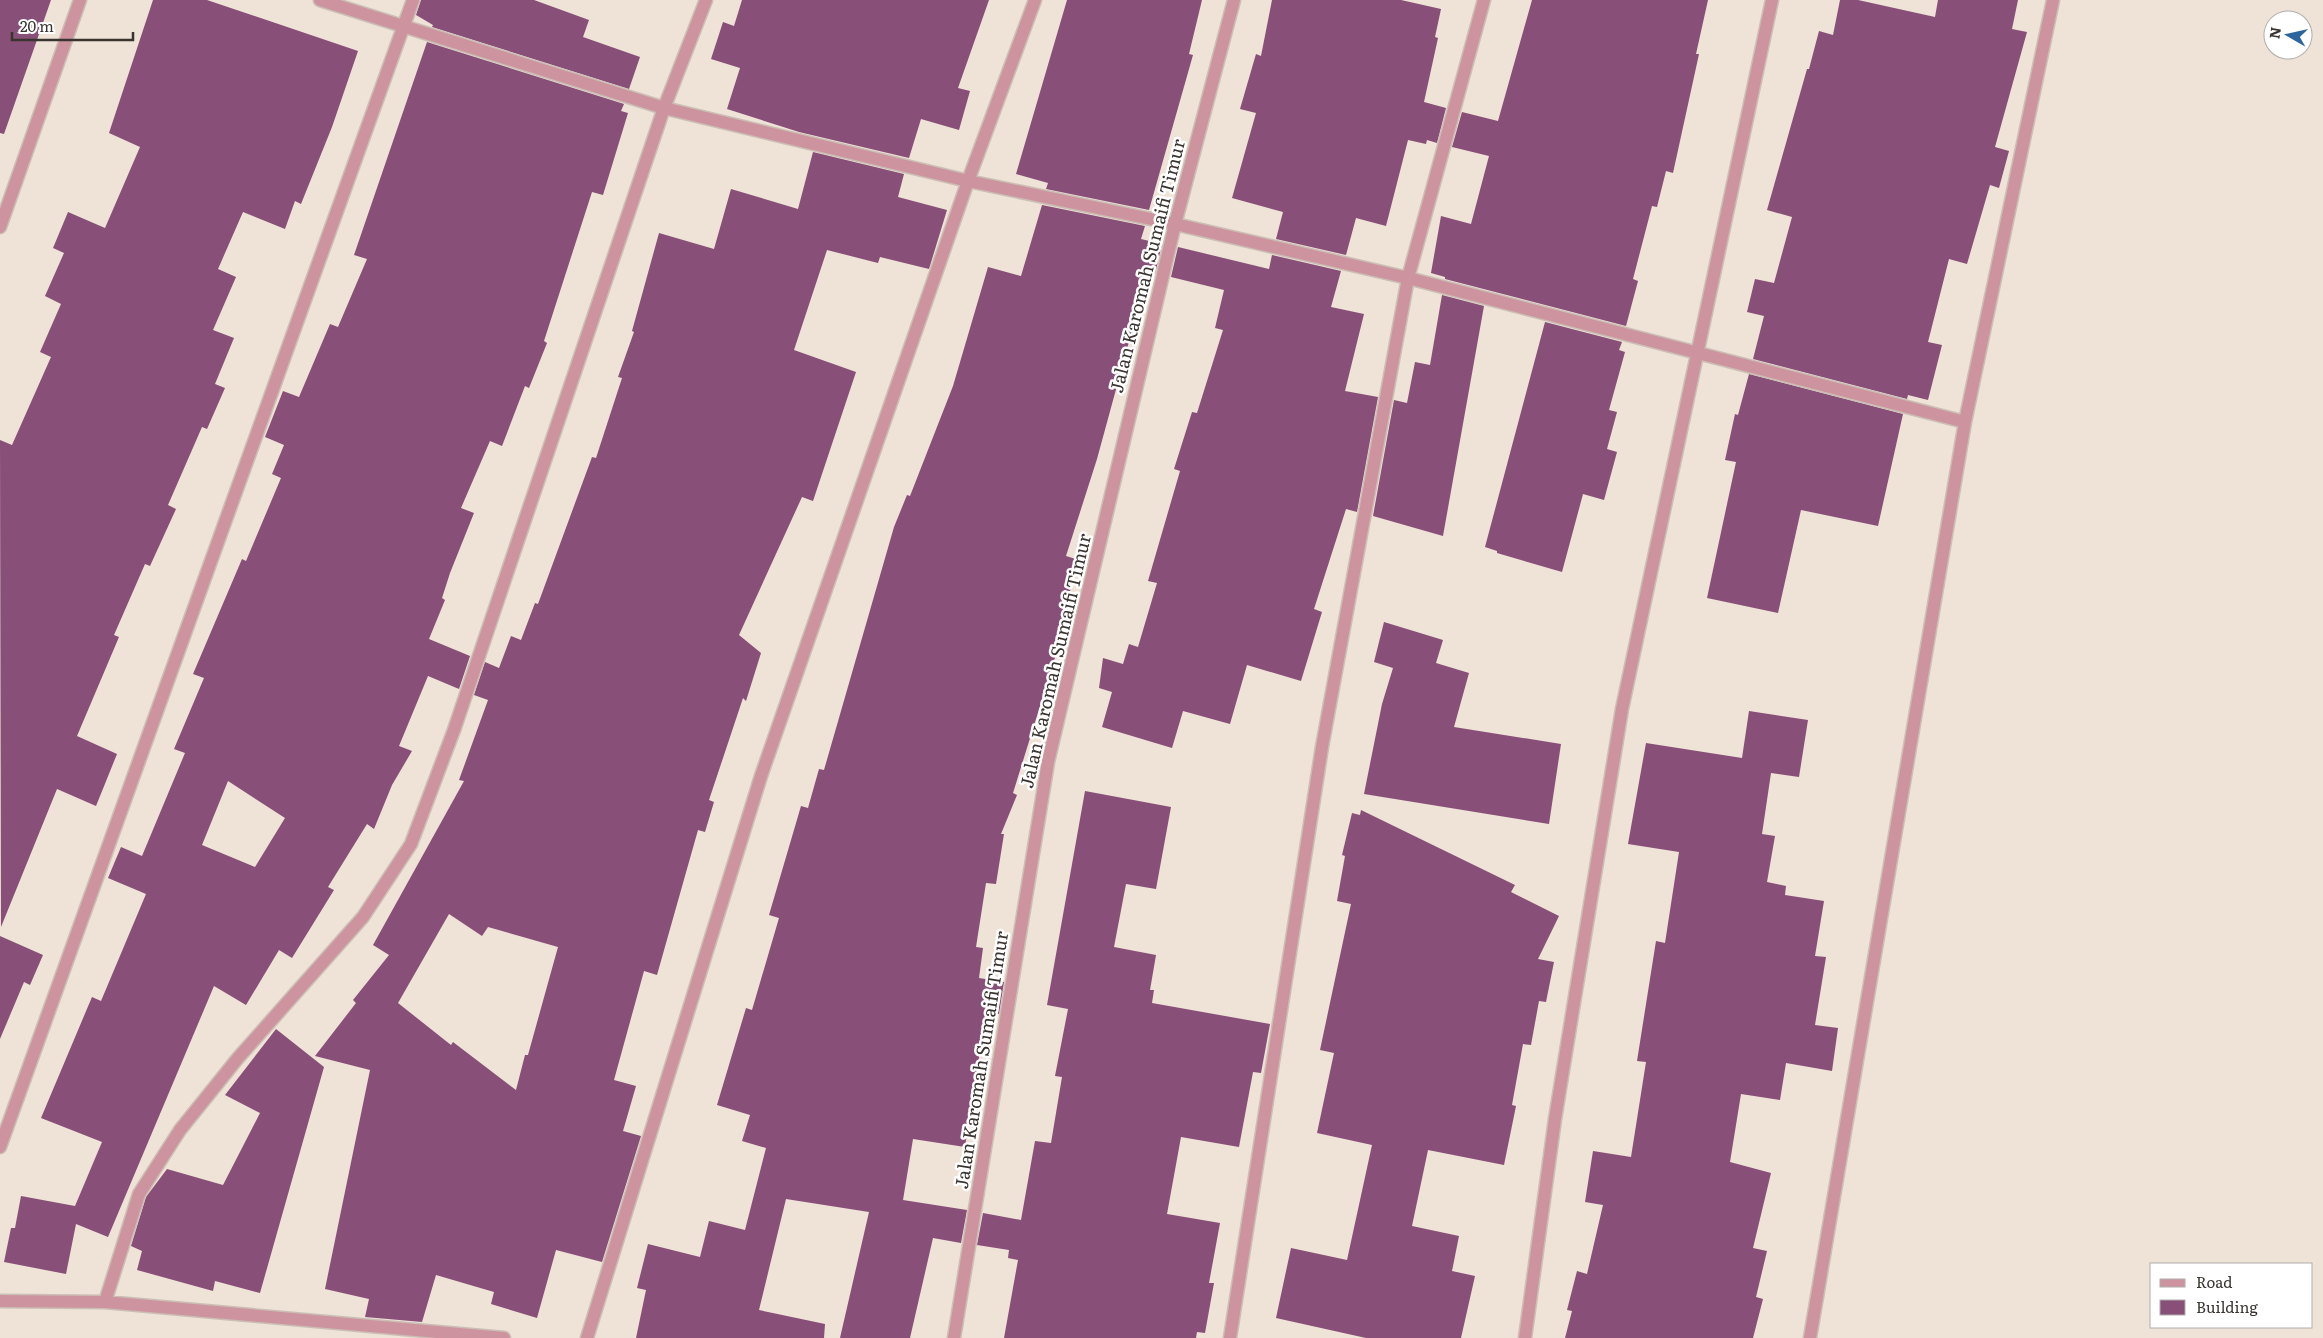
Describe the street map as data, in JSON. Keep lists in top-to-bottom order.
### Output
{
  "streets": {
    "street": ["Jalan Karomah Sumaifi Timur"]
  },
  "legend": ["Road", "Building"],
  "scale_bar": "20 m",
  "north": "left"
}
